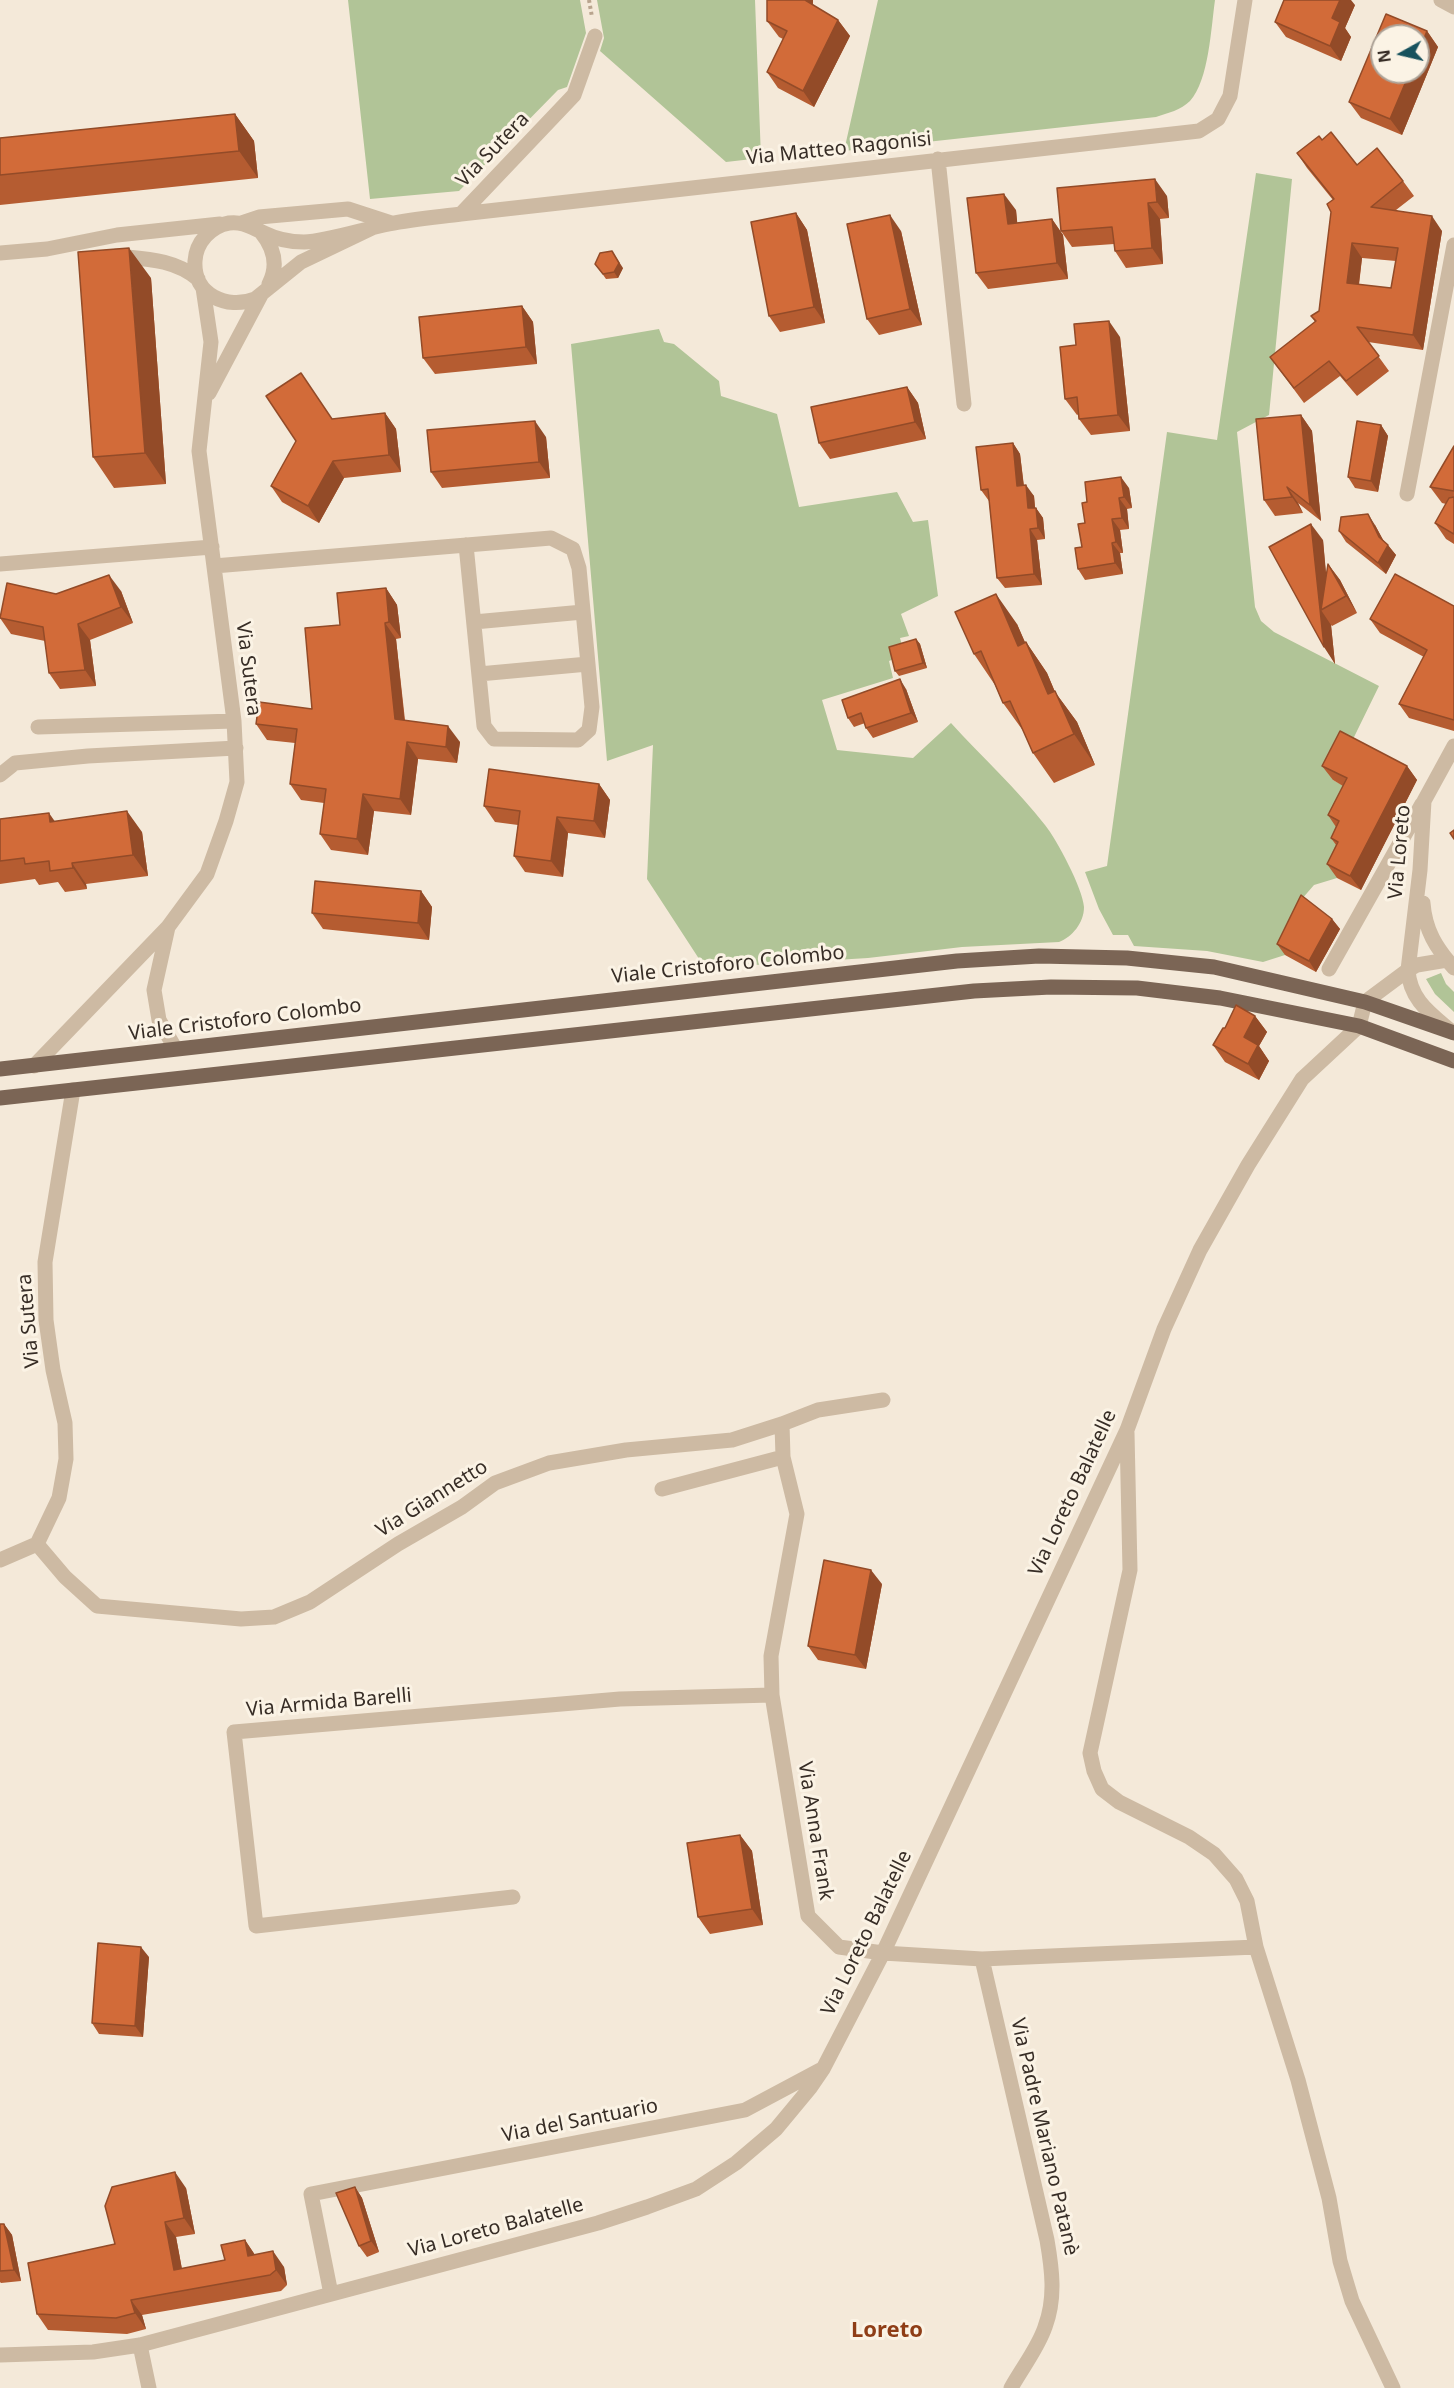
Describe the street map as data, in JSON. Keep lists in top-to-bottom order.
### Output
{
  "streets": {
    "main road": ["Viale Cristoforo Colombo"],
    "street": [
      "Via Matteo Ragonisi",
      "Via Sutera",
      "Via Loreto",
      "Via Loreto Balatelle",
      "Via Giannetto",
      "Via Armida Barelli",
      "Via Anna Frank",
      "Via del Santuario",
      "Via Padre Mariano Patanè"
    ]
  },
  "crossings": [
    ["Via Matteo Ragonisi", "Via Sutera"],
    ["Via Sutera", "Viale Cristoforo Colombo"],
    ["Via Sutera", "Via Giannetto"],
    ["Via Loreto Balatelle", "Via Anna Frank"],
    ["Via Loreto Balatelle", "Via del Santuario"],
    ["Via Giannetto", "Via Anna Frank"],
    ["Via Armida Barelli", "Via Anna Frank"],
    ["Via Anna Frank", "Via Padre Mariano Patanè"]
  ],
  "districts": ["Loreto"],
  "north": "left"
}
